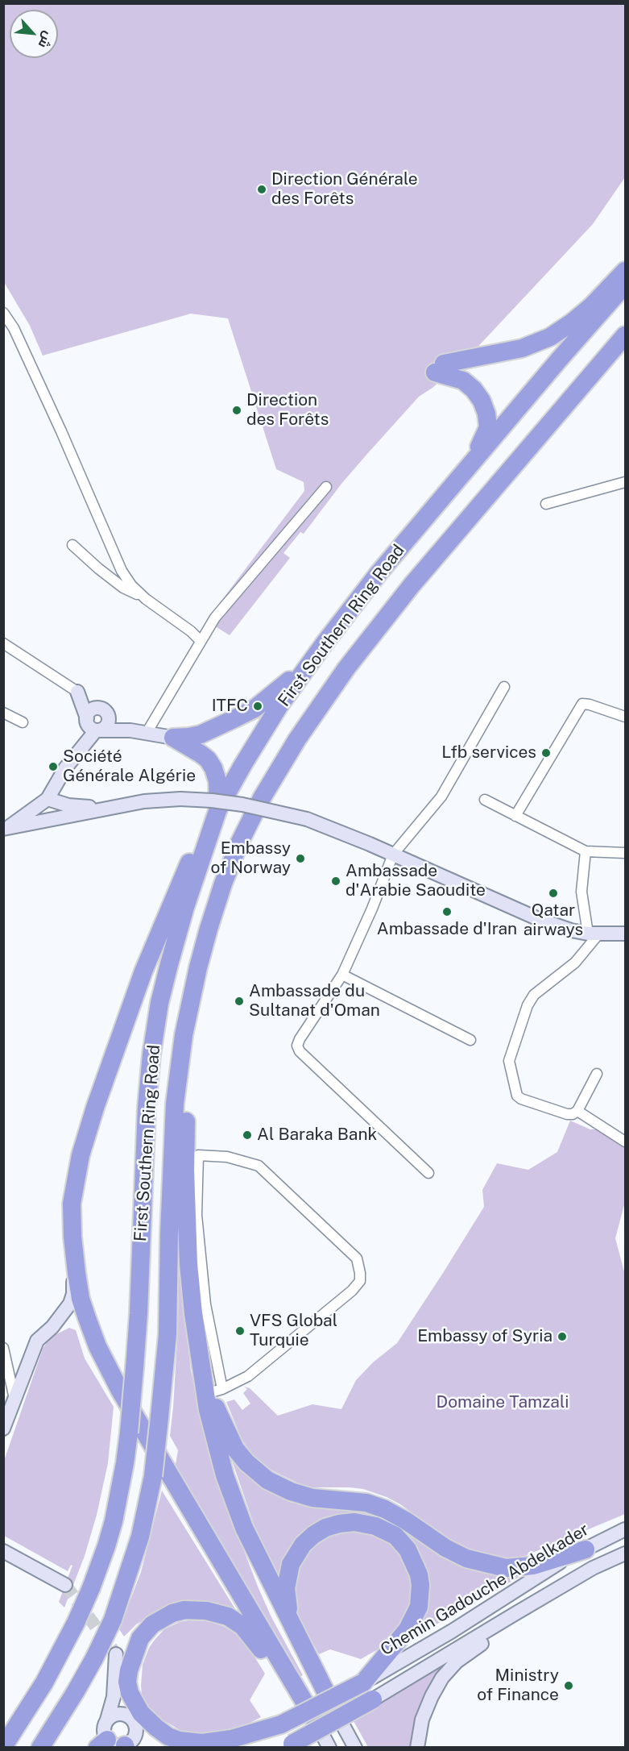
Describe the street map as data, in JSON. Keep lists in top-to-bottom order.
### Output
{
  "streets": {
    "highway": ["First Southern Ring Road"],
    "street": ["Chemin Gadouche Abdelkader"]
  },
  "parks": ["Domaine Tamzali"],
  "places": [
    "Direction Générale des Forêts",
    "Direction des Forêts",
    "ITFC",
    "Lfb services",
    "Société Générale Algérie",
    "Embassy of Norway",
    "Ambassade d'Arabie Saoudite",
    "Qatar airways",
    "Ambassade d'Iran",
    "Ambassade du Sultanat d'Oman",
    "Al Baraka Bank",
    "VFS Global Turquie",
    "Embassy of Syria",
    "Ministry of Finance"
  ],
  "north": "bottom right"
}
